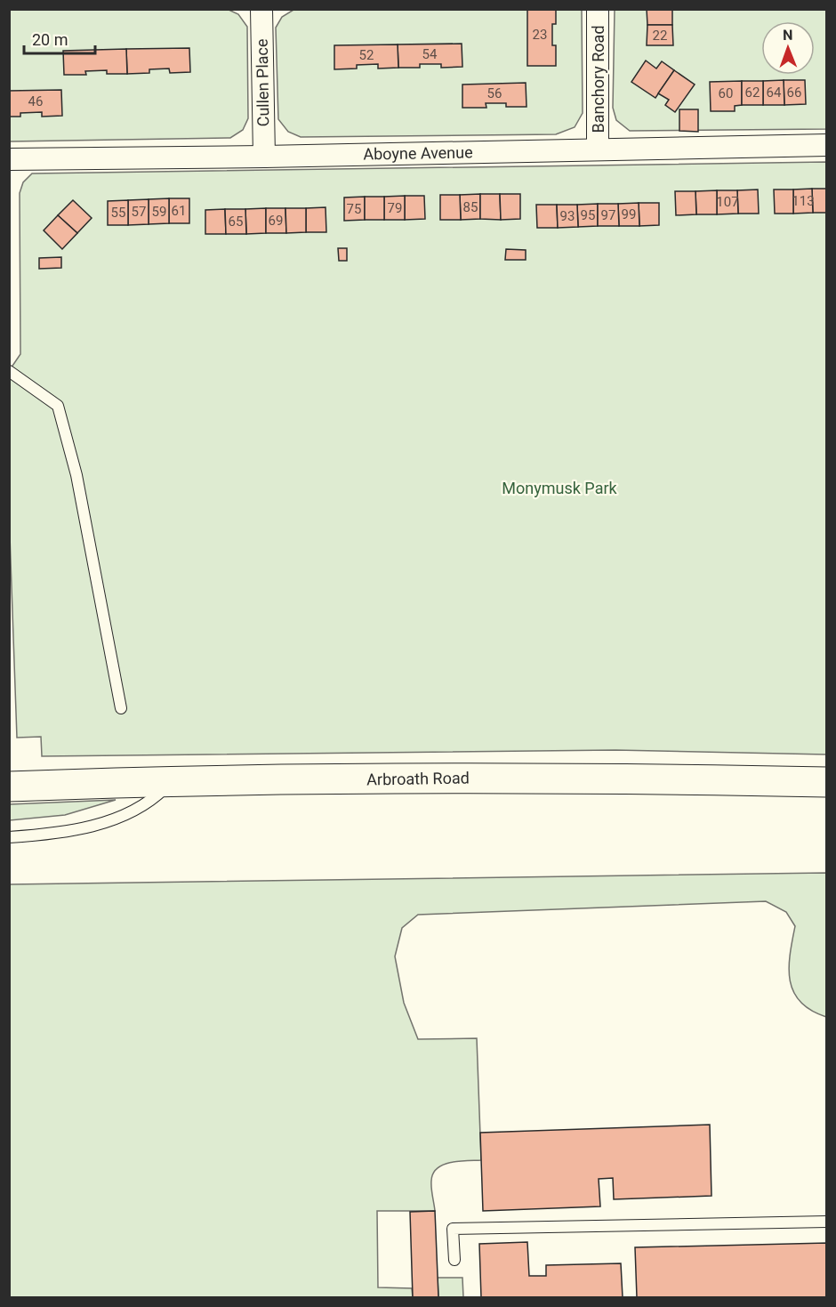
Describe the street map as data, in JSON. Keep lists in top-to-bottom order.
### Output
{
  "streets": {
    "main road": ["Arbroath Road"],
    "street": ["Banchory Road", "Cullen Place", "Aboyne Avenue"]
  },
  "crossings": [
    ["Banchory Road", "Aboyne Avenue"],
    ["Cullen Place", "Aboyne Avenue"]
  ],
  "parks": ["Monymusk Park"],
  "house_numbers": [
    "23",
    "22",
    "54",
    "52",
    "62",
    "64",
    "66",
    "56",
    "60",
    "46",
    "113",
    "107",
    "85",
    "79",
    "75",
    "61",
    "57",
    "59",
    "55",
    "99",
    "95",
    "97",
    "93",
    "69",
    "65"
  ],
  "scale_bar": "20 m",
  "north": "top"
}
